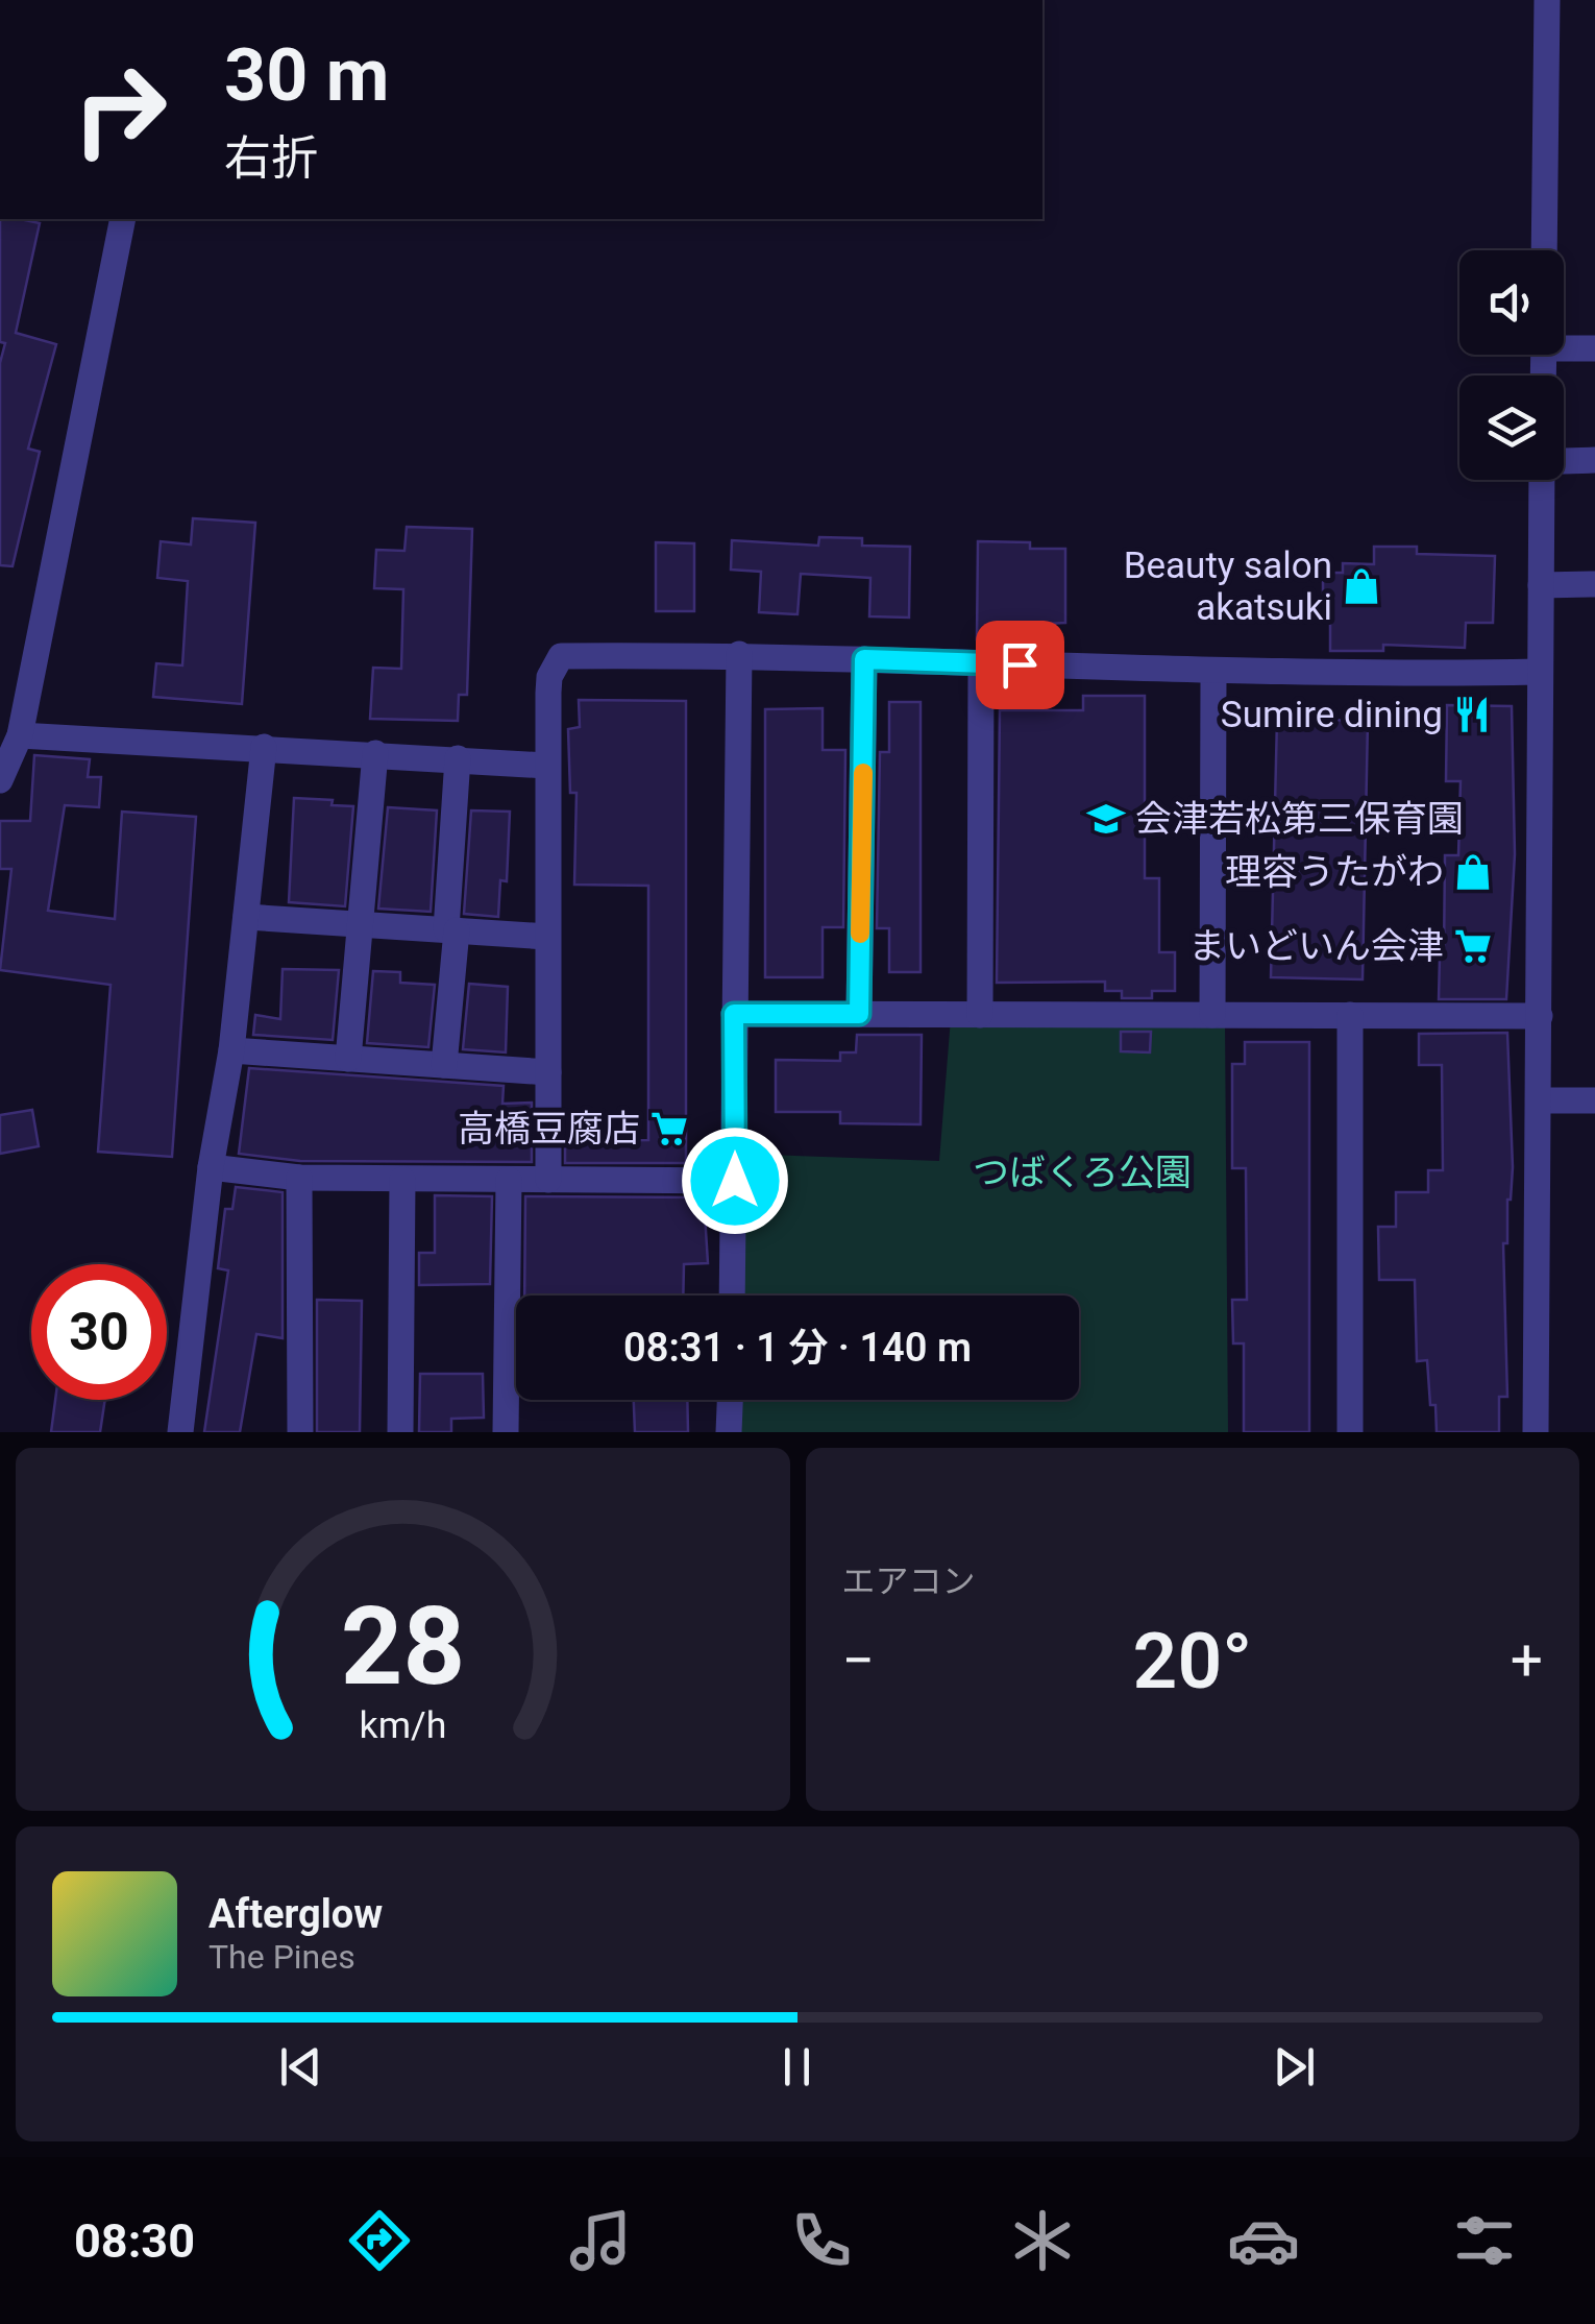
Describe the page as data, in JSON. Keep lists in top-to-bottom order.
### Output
{
  "parks": ["つばくろ公園"],
  "places": {
    "shop": ["Beauty salon akatsuki", "理容うたがわ"],
    "restaurant": ["Sumire dining"],
    "school or university": ["会津若松第三保育園"],
    "supermarket": ["まいどいん会津", "高橋豆腐店"]
  },
  "page": {
    "turn": ["30 m", "右折"],
    "limit": "30",
    "trip": "08:31 · 1 分 · 140 m",
    "tile": "エアコン",
    "heat": ["−", "20°", "+"],
    "song": ["Afterglow", "The Pines"],
    "tabs": "08:30",
    "gauge": ["28", "km/h"]
  }
}
